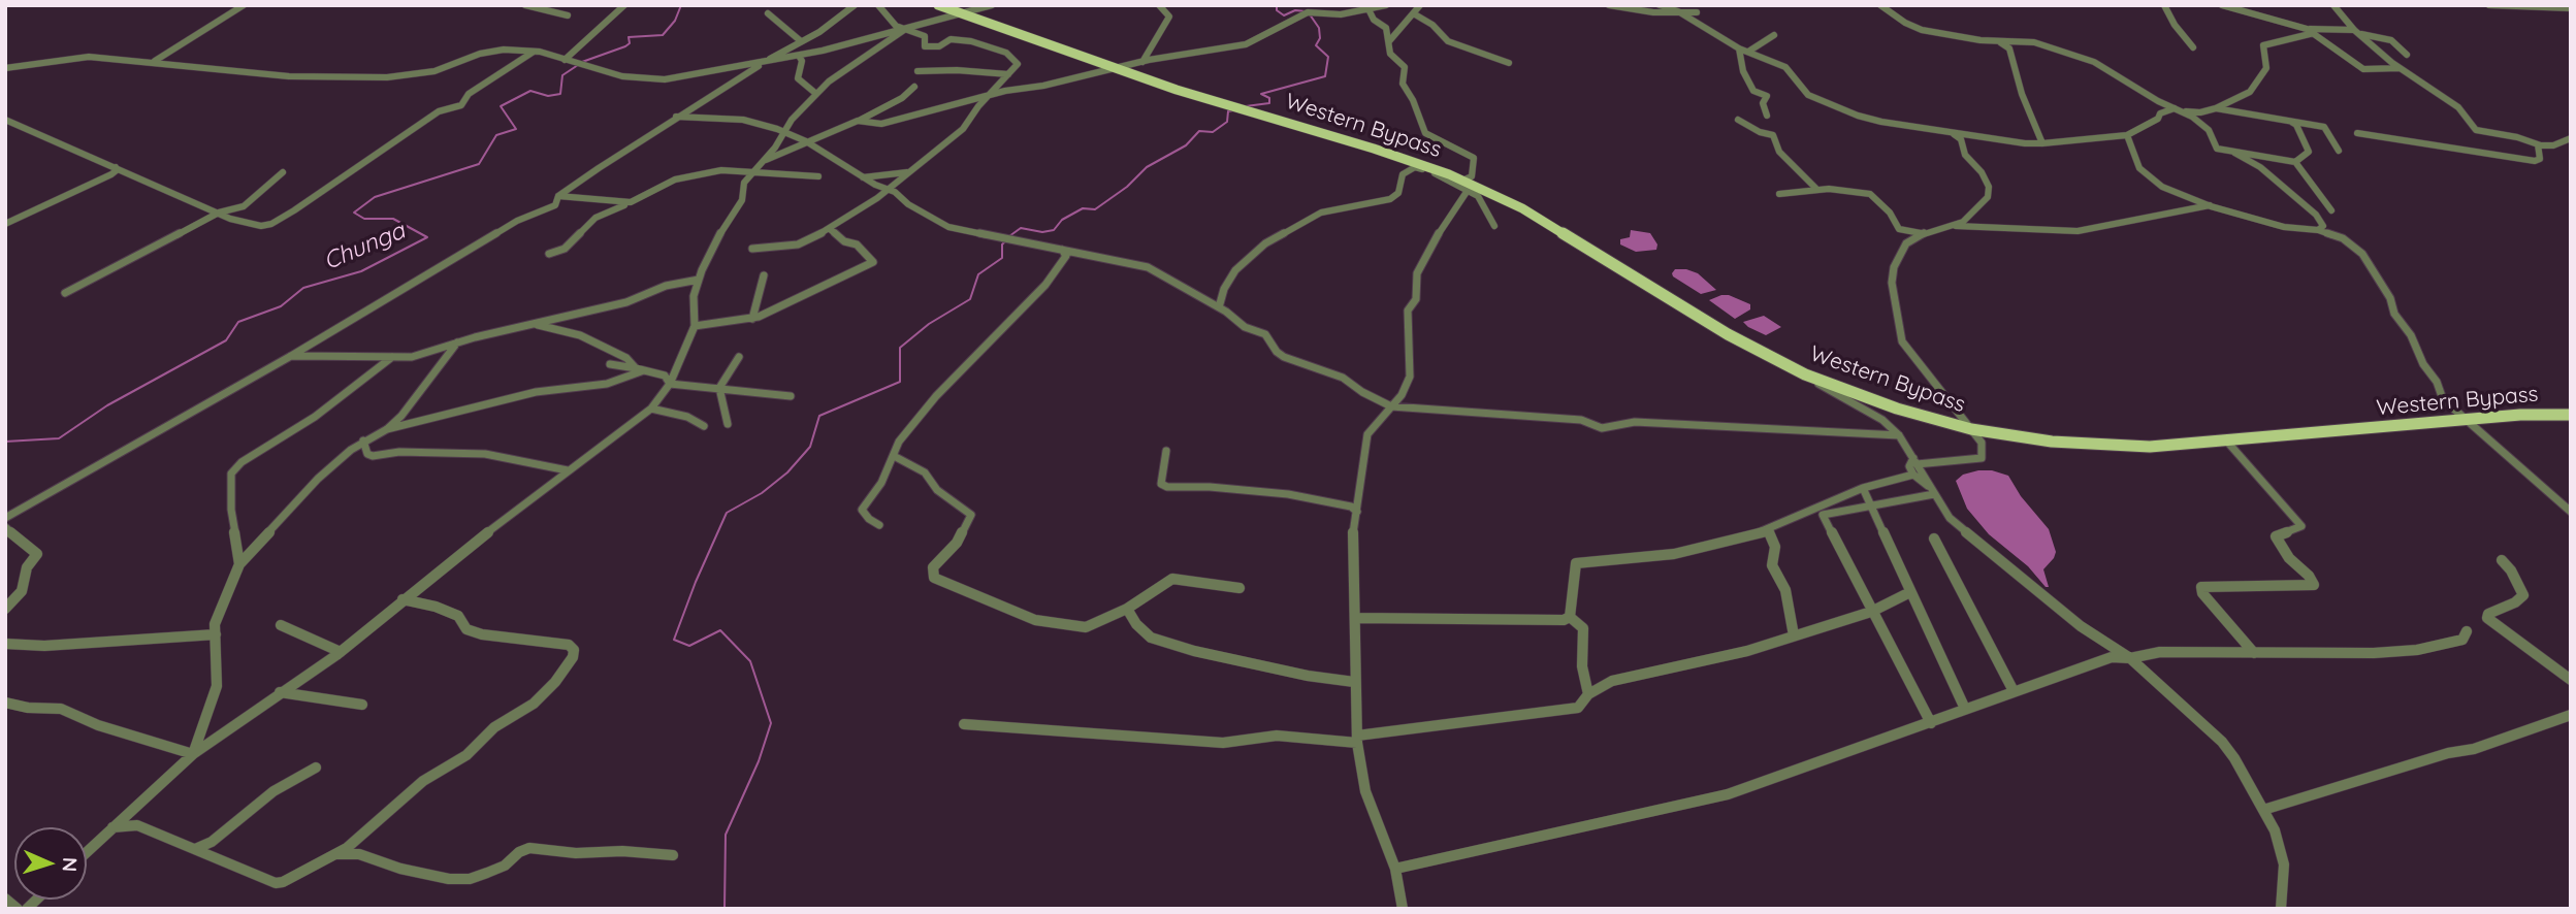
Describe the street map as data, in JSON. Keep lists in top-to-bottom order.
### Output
{
  "streets": {
    "main road": ["Western Bypass"]
  },
  "water": ["Chunga"],
  "north": "right"
}
